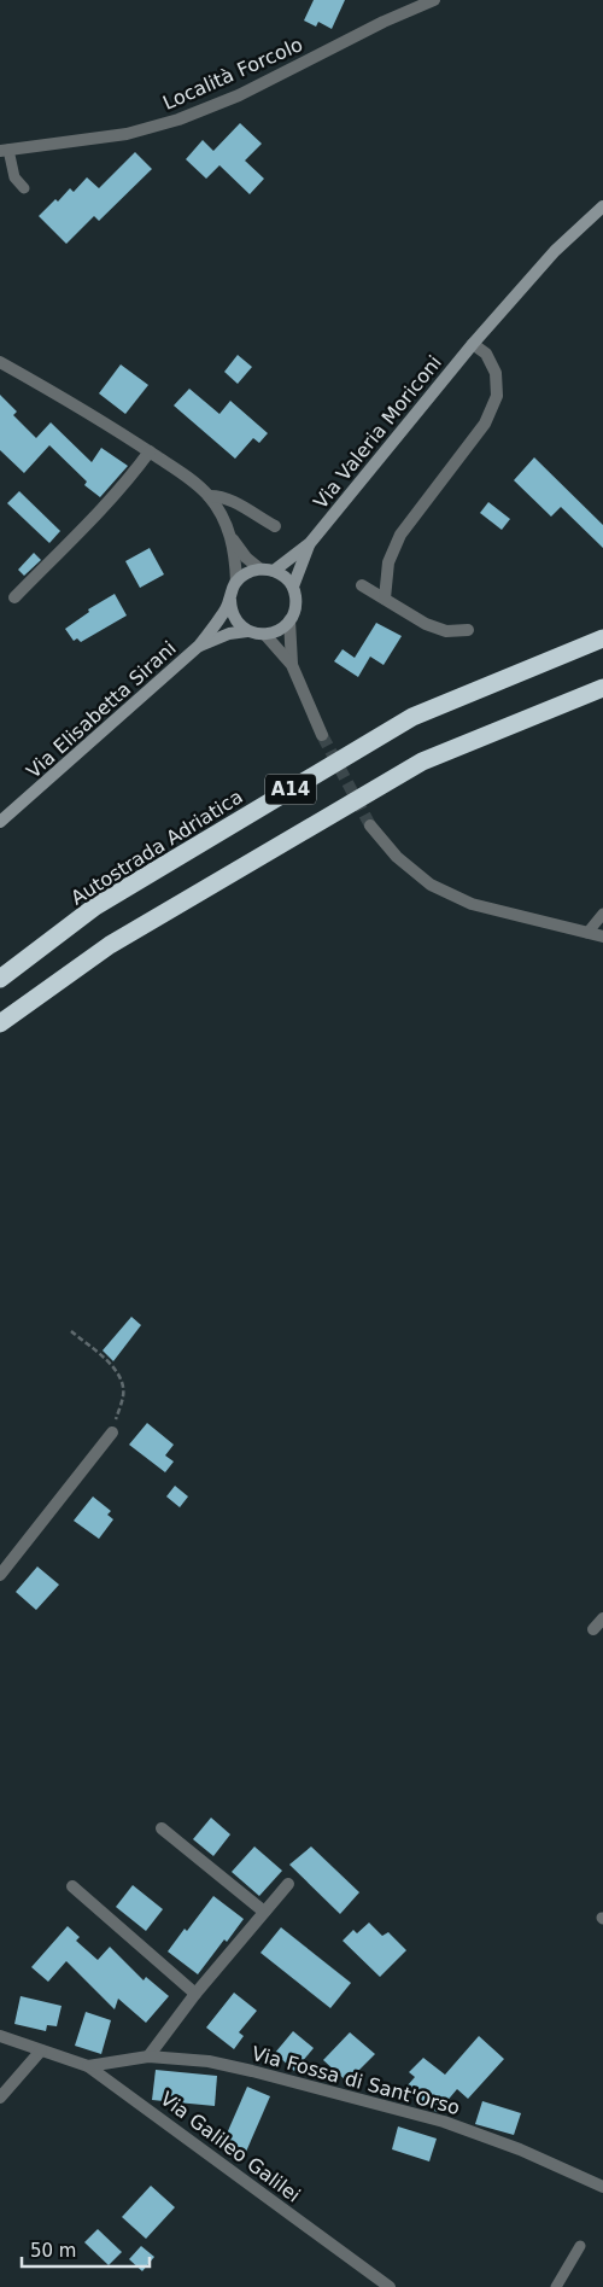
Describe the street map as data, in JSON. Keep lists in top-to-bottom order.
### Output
{
  "streets": {
    "highway": ["A14", "Autostrada Adriatica"],
    "main road": ["Via Valeria Moriconi", "Via Elisabetta Sirani"],
    "street": ["Località Forcolo", "Via Fossa di Sant'Orso", "Via Galileo Galilei"]
  },
  "crossings": [
    ["Via Valeria Moriconi", "Via Elisabetta Sirani"],
    ["Via Fossa di Sant'Orso", "Via Galileo Galilei"]
  ],
  "scale_bar": "50 m"
}
